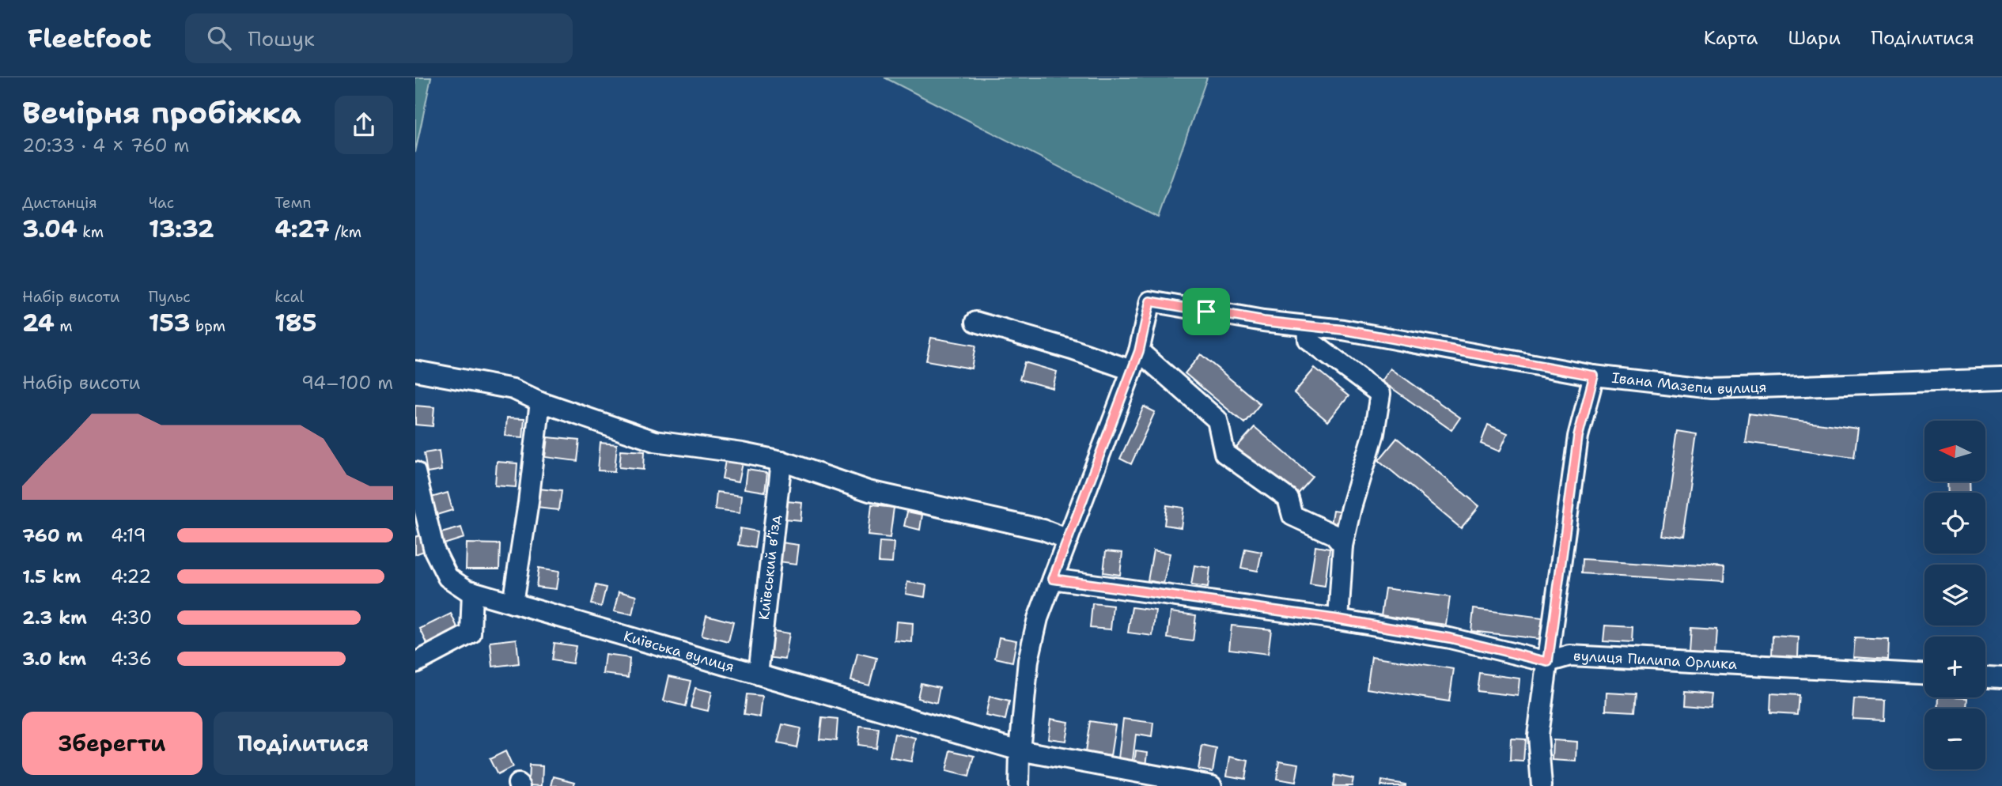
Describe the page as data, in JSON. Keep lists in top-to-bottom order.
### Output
{
  "streets": {
    "street": [
      "Івана Мазепи вулиця",
      "Київський в’їзд",
      "Київська вулиця",
      "вулиця Пилипа Орлика"
    ]
  },
  "crossings": [
    ["Київський в’їзд", "Київська вулиця"]
  ],
  "north": "left",
  "page": {
    "header": "Fleetfoot",
    "search": "Пошук",
    "nav": ["Карта", "Шари", "Поділитися"],
    "heading": ["Вечірня пробіжка", "20:33 · 4 × 760 m"],
    "stats": [
      ["Дистанція", "3.04 km"],
      ["Час", "13:32"],
      ["Темп", "4:27 /km"],
      ["Набір висоти", "24 m"],
      ["Пульс", "153 bpm"],
      ["kcal", "185"]
    ],
    "chart": ["Набір висоти", "94–100 m"],
    "map_buttons": ["+", "−"],
    "list": [
      {
        "name": "760 m",
        "note": "4:19"
      },
      {
        "name": "1.5 km",
        "note": "4:22"
      },
      {
        "name": "2.3 km",
        "note": "4:30"
      },
      {
        "name": "3.0 km",
        "note": "4:36"
      }
    ],
    "buttons": ["Зберегти", "Поділитися"]
  }
}
